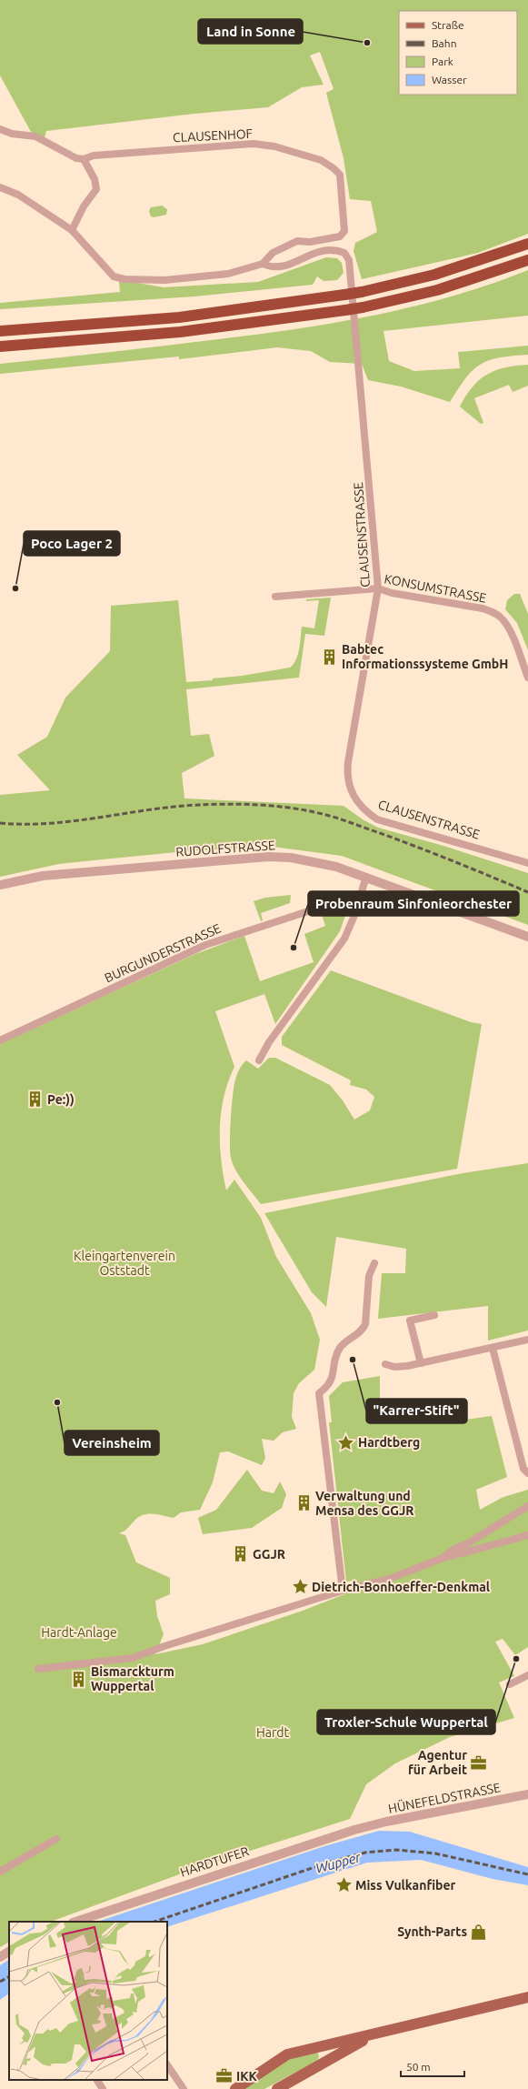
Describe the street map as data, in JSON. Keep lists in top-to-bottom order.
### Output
{
  "streets": {
    "street": [
      "CLAUSENHOF",
      "CLAUSENSTRASSE",
      "KONSUMSTRASSE",
      "RUDOLFSTRASSE",
      "BURGUNDERSTRASSE",
      "HÜNEFELDSTRASSE",
      "HARDTUFER"
    ]
  },
  "crossings": [
    ["CLAUSENHOF", "CLAUSENSTRASSE"],
    ["CLAUSENSTRASSE", "KONSUMSTRASSE"],
    ["HÜNEFELDSTRASSE", "HARDTUFER"]
  ],
  "water": ["Wupper"],
  "parks": ["Kleingartenverein Oststadt", "Hardt-Anlage", "Hardt"],
  "places": {
    "other": [
      "Land in Sonne",
      "Poco Lager 2",
      "Probenraum Sinfonieorchester",
      "\"Karrer-Stift\"",
      "Vereinsheim",
      "Troxler-Schule Wuppertal"
    ],
    "building": [
      "Babtec Informationssysteme GmbH",
      "Pe:))",
      "Verwaltung und Mensa des GGJR",
      "GGJR",
      "Bismarckturm Wuppertal"
    ],
    "place": ["Hardtberg", "Dietrich-Bonhoeffer-Denkmal", "Miss Vulkanfiber"],
    "office": ["Agentur für Arbeit", "IKK"],
    "shop": ["Synth-Parts"]
  },
  "legend": [
    "Straße",
    "Bahn",
    "Park",
    "Wasser"
  ],
  "scale_bar": "50 m"
}
